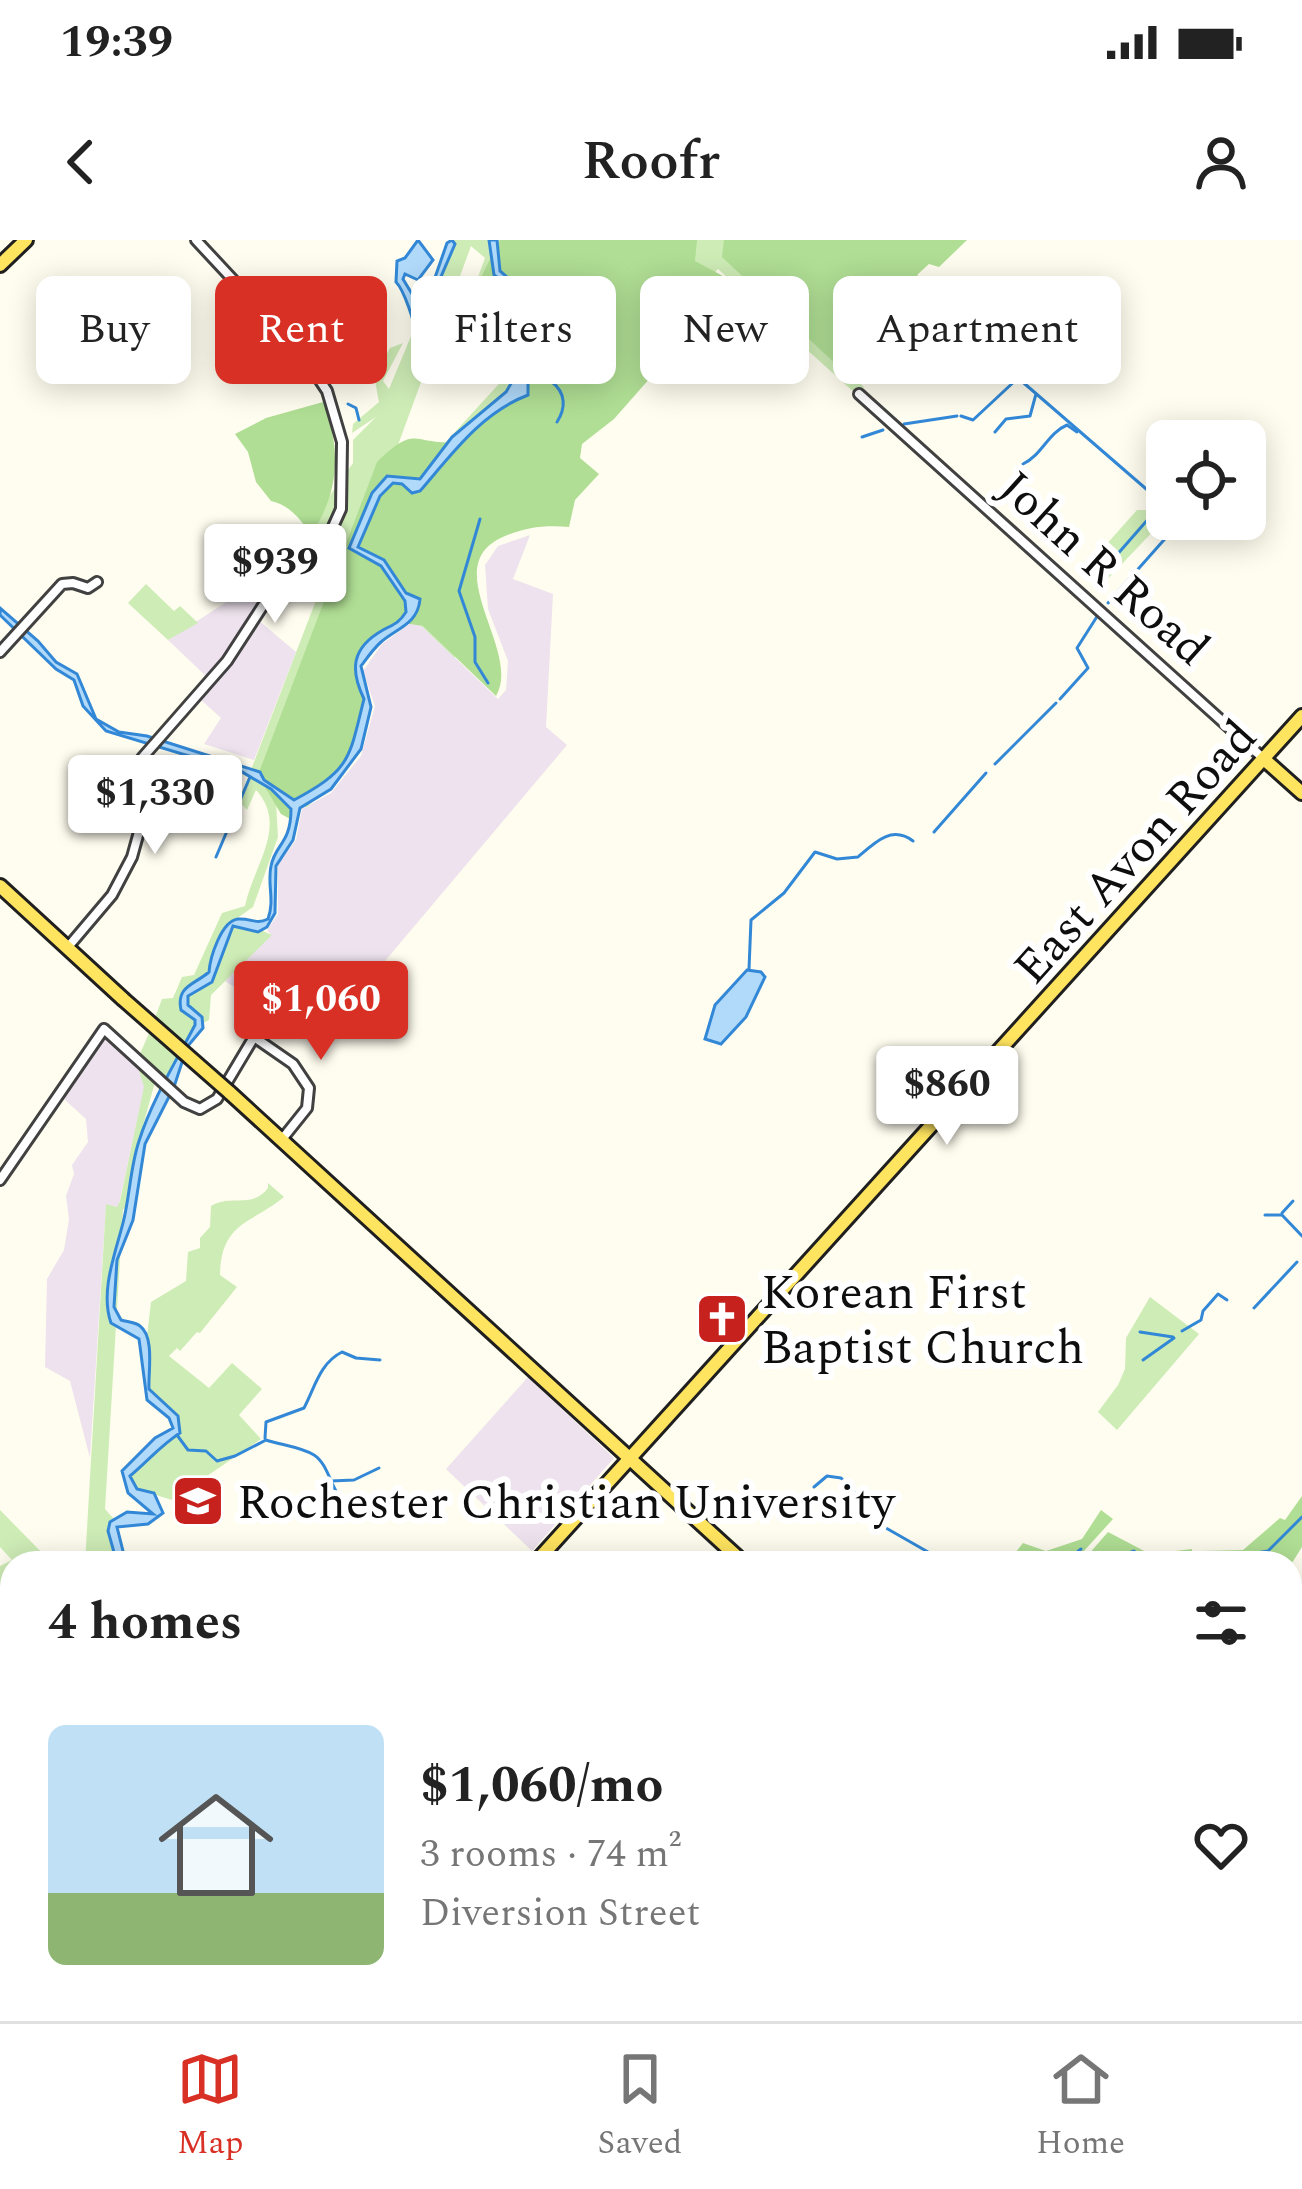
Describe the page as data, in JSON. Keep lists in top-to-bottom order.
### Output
{
  "streets": {
    "main road": ["John R Road", "East Avon Road"]
  },
  "crossings": [
    ["John R Road", "East Avon Road"]
  ],
  "places": {
    "church": ["Korean First Baptist Church"],
    "school or university": ["Rochester Christian University"]
  },
  "page": {
    "status": "19:39",
    "header": "Roofr",
    "chip": [
      "Buy",
      "Rent",
      "Filters",
      "New",
      "Apartment"
    ],
    "price": [
      "$939",
      "$1,330",
      "$1,060",
      "$860"
    ],
    "heading": "4 homes",
    "list": [
      {
        "name": "$1,060/mo",
        "note": "3 rooms · 74 m² · Diversion Street"
      }
    ],
    "tabs": ["Map", "Saved", "Home"]
  }
}
